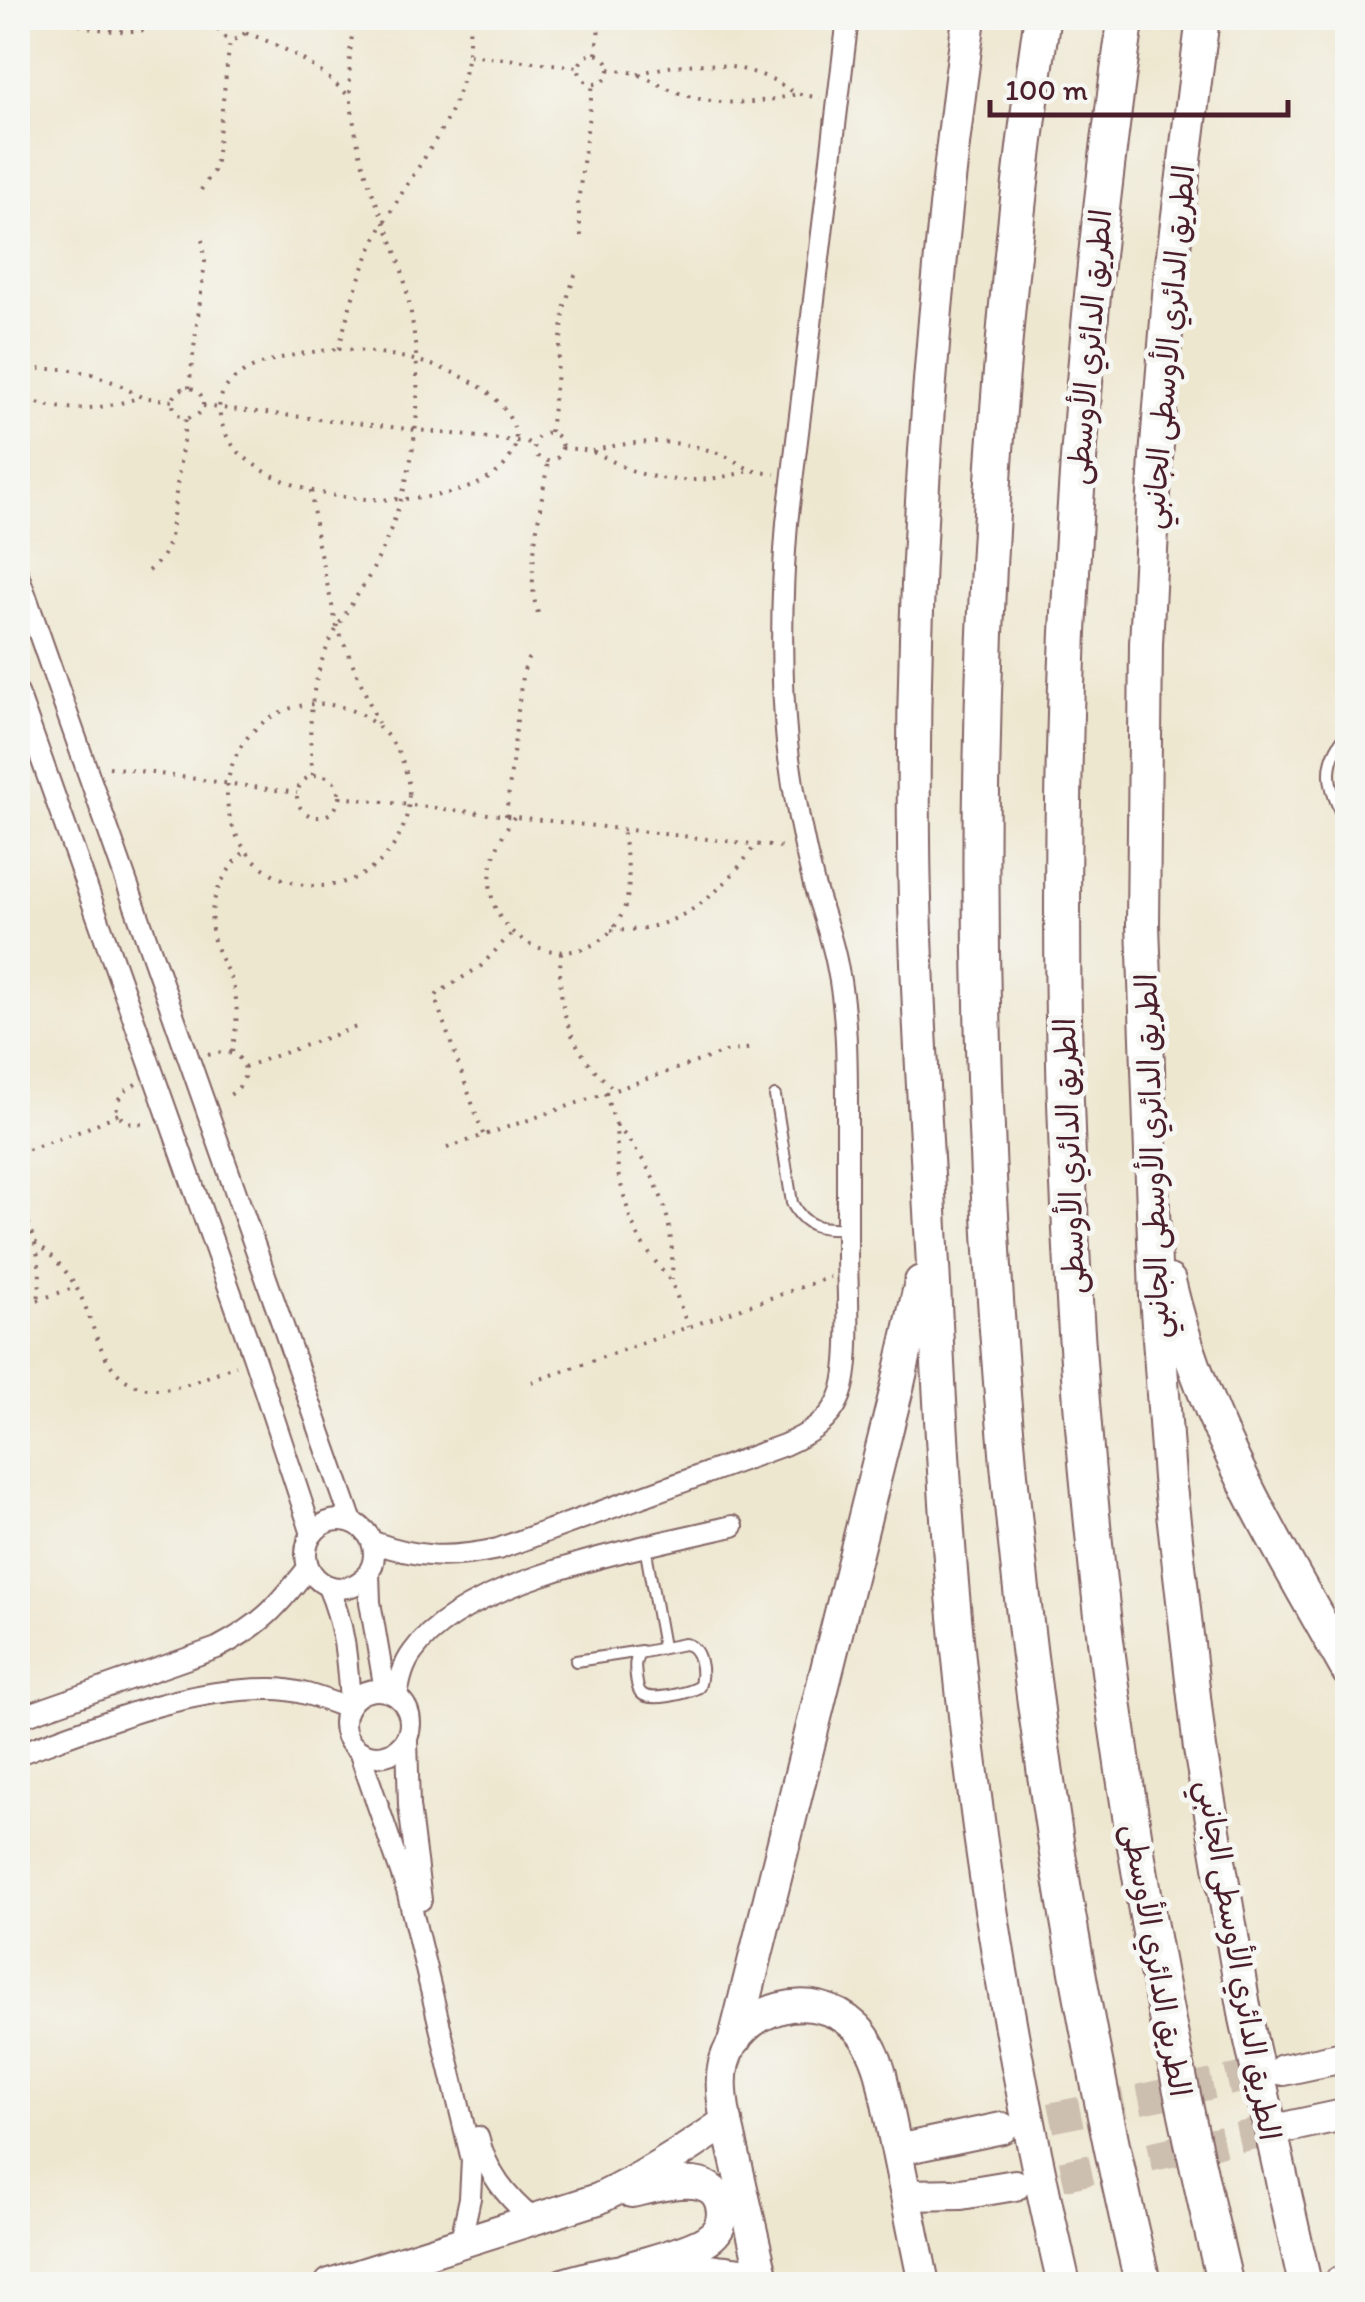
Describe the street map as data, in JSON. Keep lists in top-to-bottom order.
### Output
{
  "streets": {
    "highway": ["الطريق الدائري الأوسطى", "الطريق الدائري الأوسطى الجانبي"]
  },
  "scale_bar": "100 m"
}
